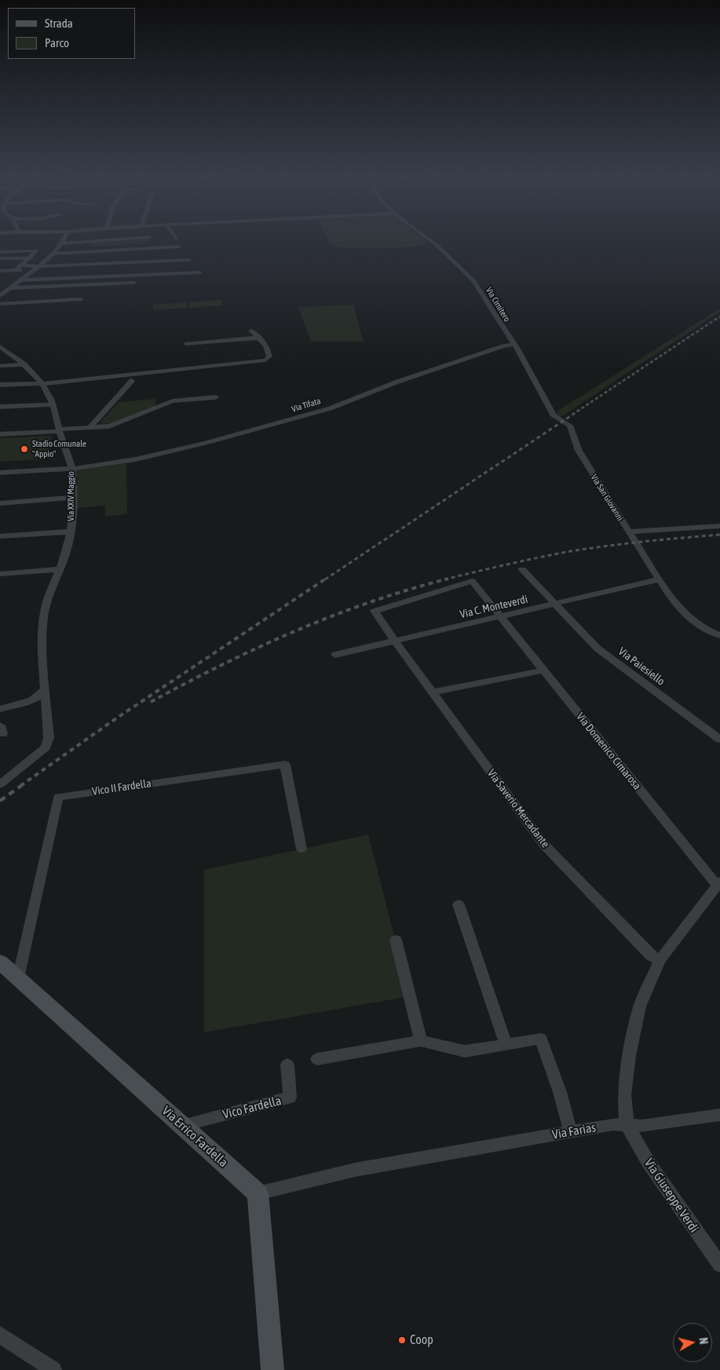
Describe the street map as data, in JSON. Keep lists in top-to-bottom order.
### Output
{
  "streets": {
    "street": [
      "Via Cimitero",
      "Via Tifata",
      "Via XXIV Maggio",
      "Via San Giovanni",
      "Via C. Monteverdi",
      "Via Paiesiello",
      "Via Domenico Cimarosa",
      "Vico II Fardella",
      "Via Saverio Mercadante",
      "Vico Fardella",
      "Via Farias",
      "Via Errico Fardella",
      "Via Giuseppe Verdi"
    ]
  },
  "crossings": [
    ["Via Cimitero", "Via Tifata"],
    ["Via Cimitero", "Via San Giovanni"],
    ["Via Tifata", "Via XXIV Maggio"],
    ["Via Tifata", "Via San Giovanni"],
    ["Via San Giovanni", "Via C. Monteverdi"],
    ["Via C. Monteverdi", "Via Paiesiello"],
    ["Via C. Monteverdi", "Via Domenico Cimarosa"],
    ["Via C. Monteverdi", "Via Saverio Mercadante"],
    ["Via Domenico Cimarosa", "Via Saverio Mercadante"],
    ["Vico II Fardella", "Via Errico Fardella"],
    ["Vico Fardella", "Via Errico Fardella"],
    ["Via Farias", "Via Errico Fardella"],
    ["Via Farias", "Via Giuseppe Verdi"]
  ],
  "places": ["Stadio Comunale \"Appio\"", "Coop"],
  "legend": ["Strada", "Parco"],
  "north": "right"
}
